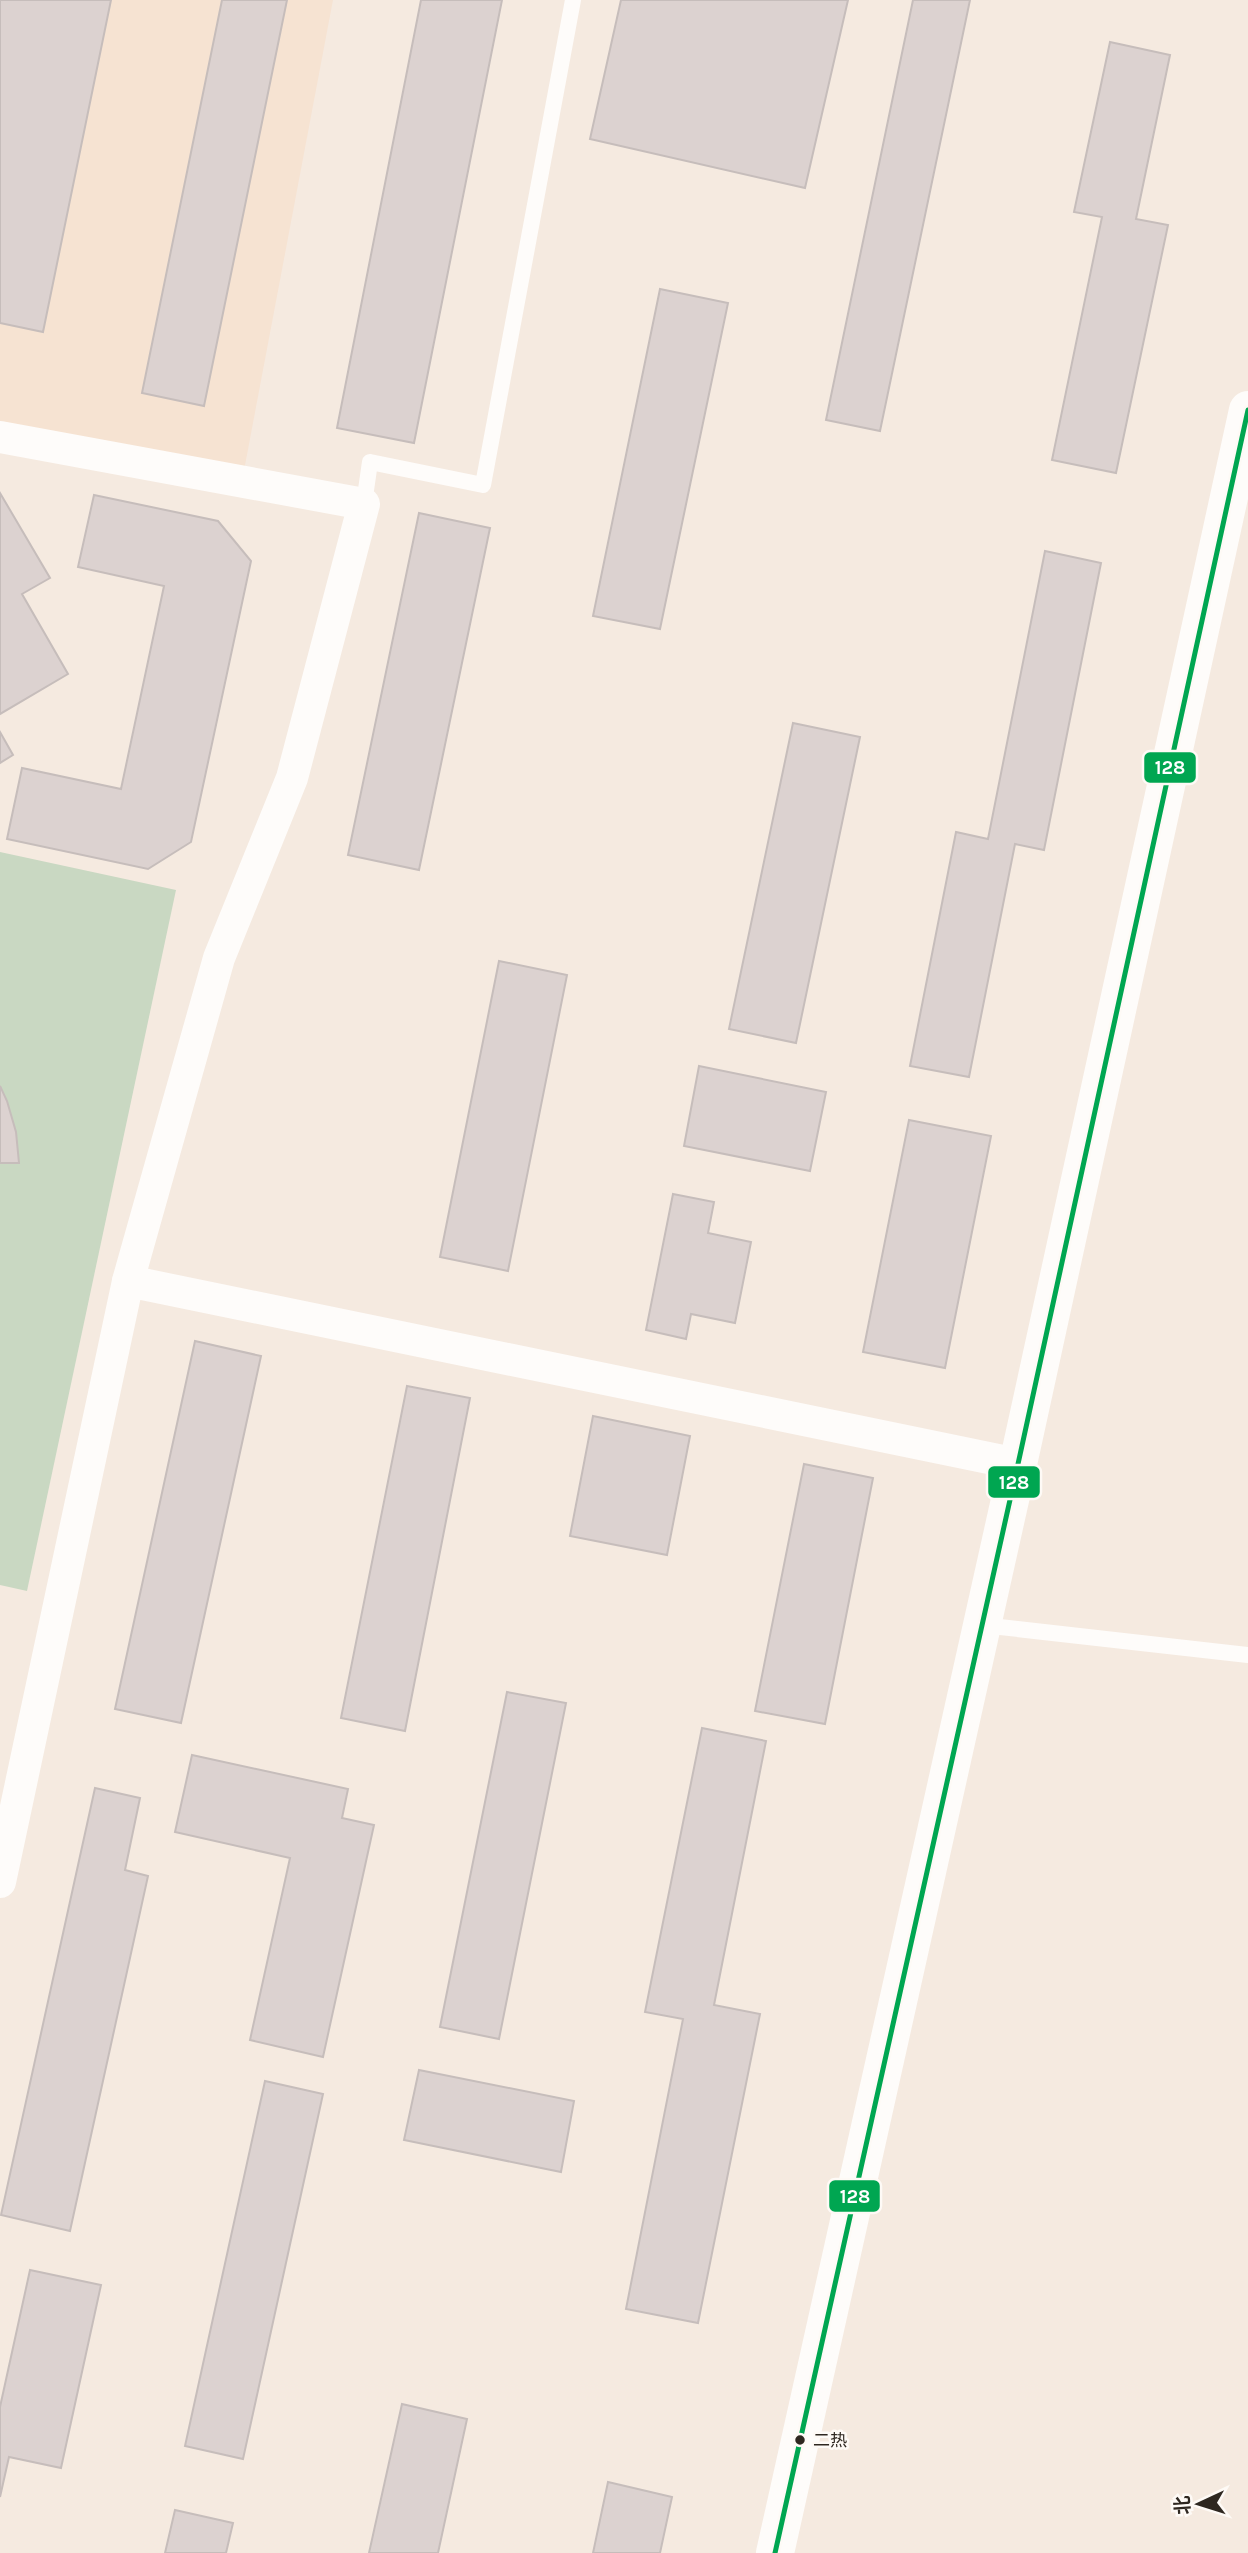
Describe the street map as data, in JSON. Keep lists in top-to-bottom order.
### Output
{
  "places": ["二热"],
  "lines": ["transit line 128"],
  "north": "left"
}
